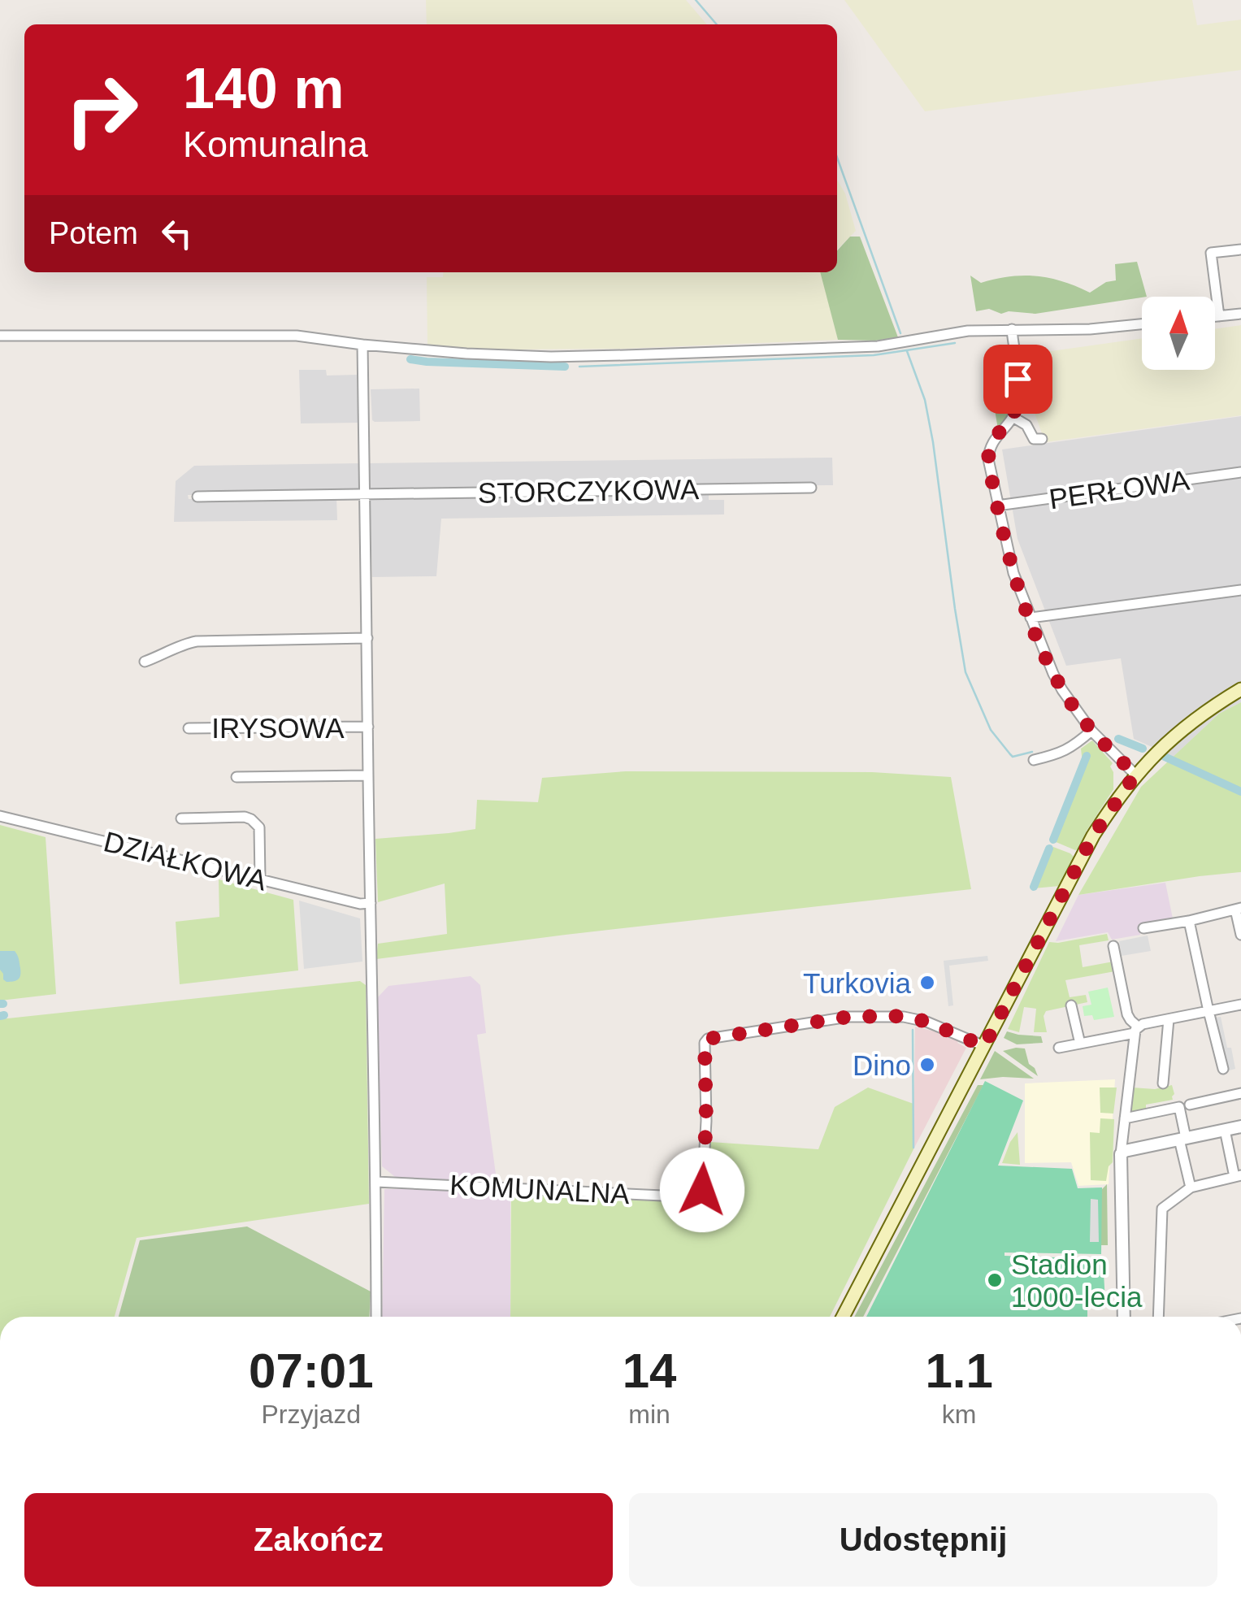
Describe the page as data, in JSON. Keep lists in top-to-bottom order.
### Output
{
  "streets": {
    "street": [
      "PERŁOWA",
      "STORCZYKOWA",
      "IRYSOWA",
      "DZIAŁKOWA",
      "KOMUNALNA"
    ]
  },
  "places": ["Turkovia", "Dino", "Stadion 1000-lecia"],
  "north": "top",
  "page": {
    "turn": ["140 m", "Komunalna"],
    "then": "Potem",
    "eta": [
      "07:01",
      "Przyjazd",
      "14",
      "min",
      "1.1",
      "km"
    ],
    "buttons": ["Zakończ", "Udostępnij"]
  }
}
